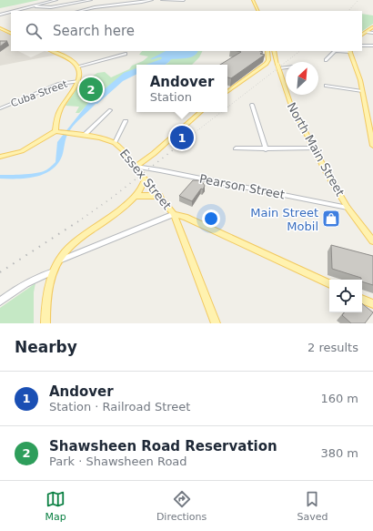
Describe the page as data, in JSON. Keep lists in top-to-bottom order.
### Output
{
  "streets": {
    "main road": ["North Main Street", "Essex Street"],
    "street": ["Cuba Street", "Pearson Street"]
  },
  "crossings": [
    ["North Main Street", "Pearson Street"],
    ["Essex Street", "Pearson Street"]
  ],
  "places": {
    "shop": ["Main Street Mobil"]
  },
  "north": "top right",
  "page": {
    "search": "Search here",
    "popup": ["Andover", "Station"],
    "pins": ["2", "1"],
    "heading": ["Nearby", "2 results"],
    "list": [
      {
        "mark": "1",
        "name": "Andover",
        "note": "Station · Railroad Street",
        "value": "160 m"
      },
      {
        "mark": "2",
        "name": "Shawsheen Road Reservation",
        "note": "Park · Shawsheen Road",
        "value": "380 m"
      }
    ],
    "nav": ["Map", "Directions", "Saved"]
  }
}
